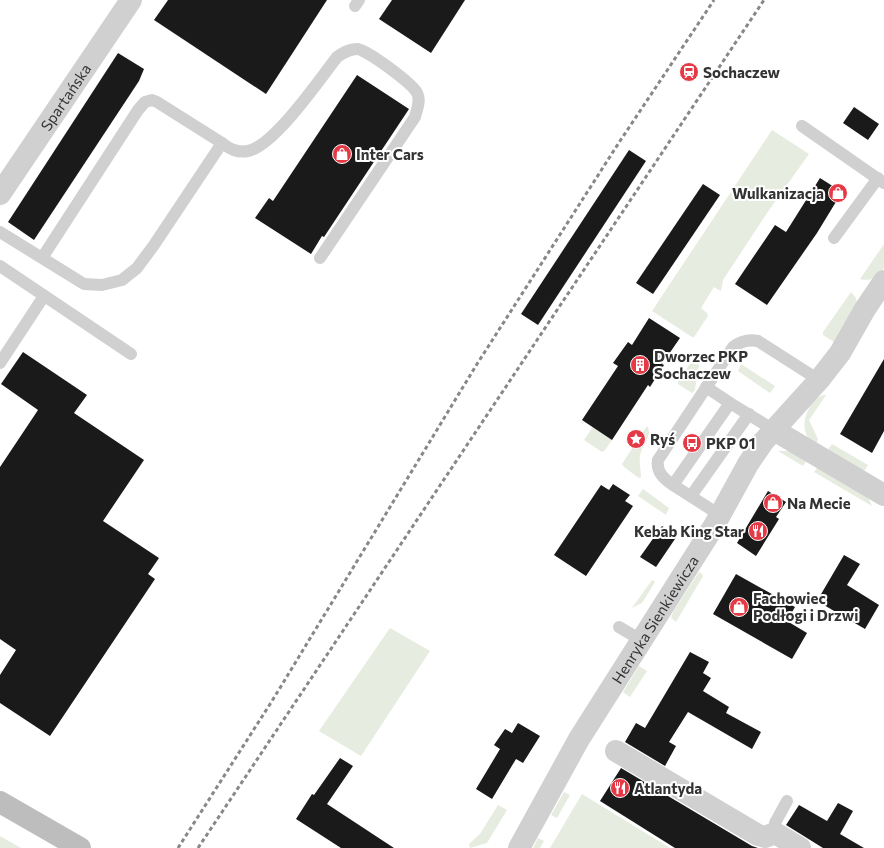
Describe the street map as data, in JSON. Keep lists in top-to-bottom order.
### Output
{
  "streets": {
    "street": ["Spartańska", "Henryka Sienkiewicza"]
  },
  "places": {
    "station": ["Sochaczew"],
    "shop": [
      "Inter Cars",
      "Wulkanizacja",
      "Na Mecie",
      "Fachowiec Podłogi i Drzwi"
    ],
    "building": ["Dworzec PKP Sochaczew"],
    "place": ["Ryś"],
    "bus stop": ["PKP 01"],
    "restaurant": ["Kebab King Star", "Atlantyda"]
  }
}
